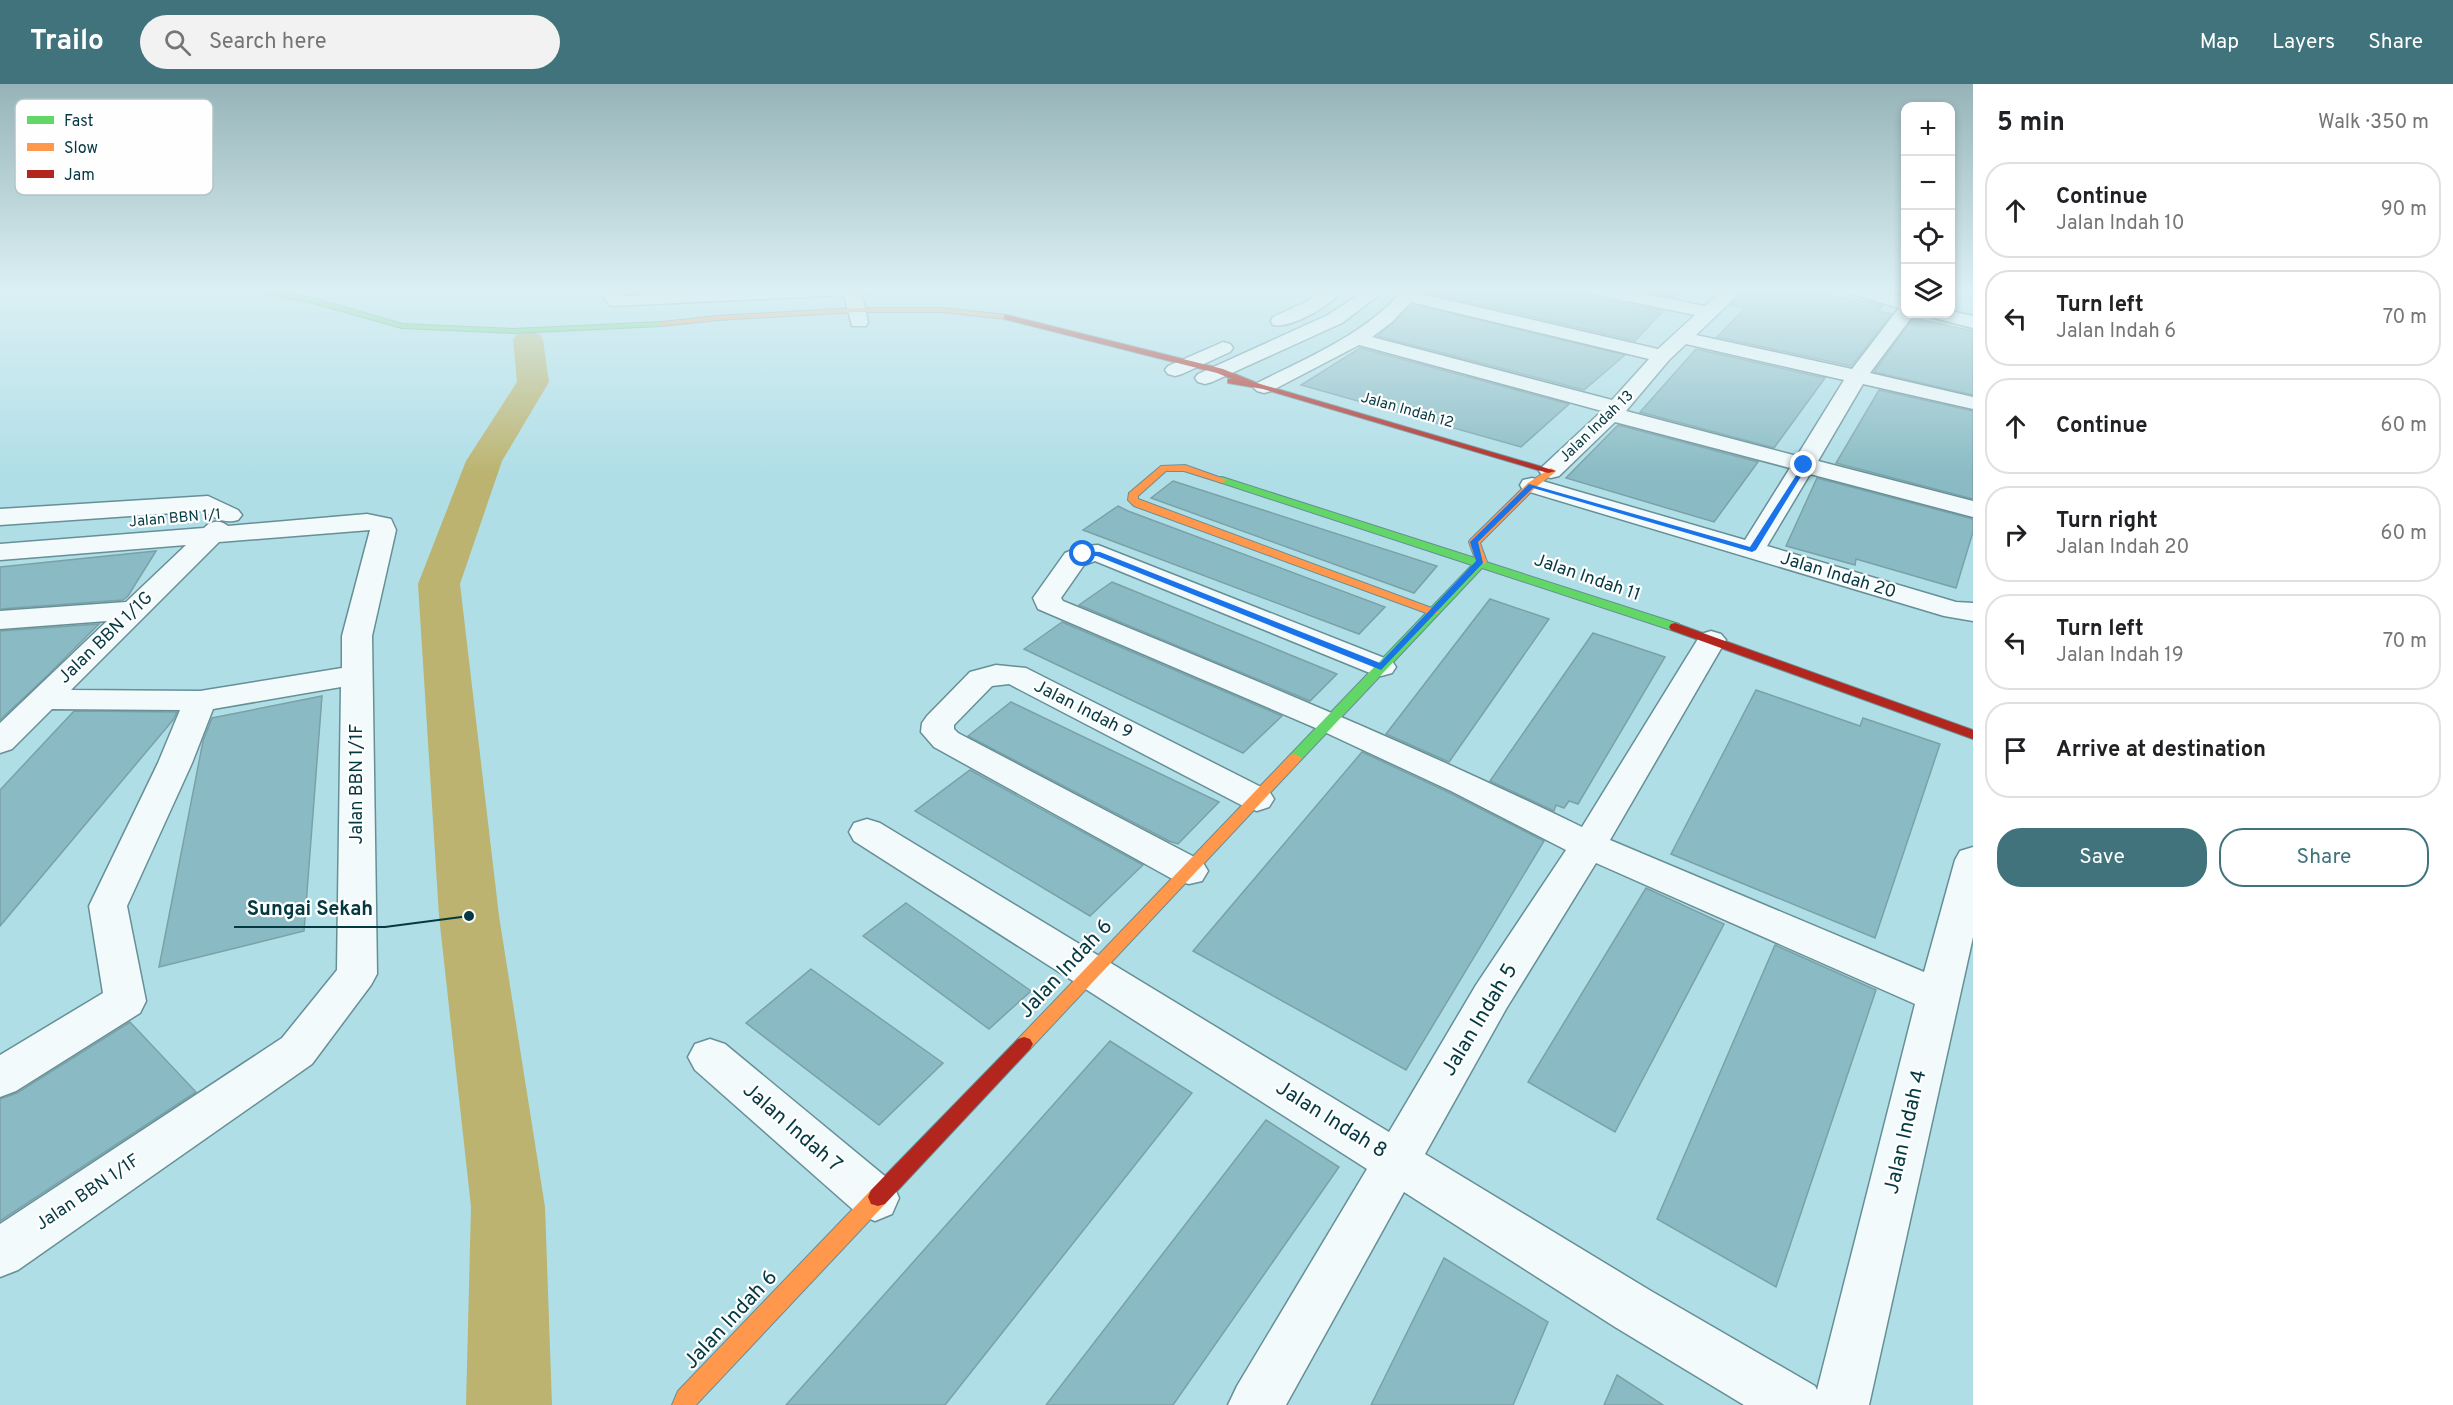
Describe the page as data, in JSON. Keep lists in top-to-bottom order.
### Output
{
  "streets": {
    "street": [
      "Jalan Indah 12",
      "Jalan Indah 13",
      "Jalan BBN 1/1",
      "Jalan Indah 20",
      "Jalan Indah 11",
      "Jalan BBN 1/1G",
      "Jalan Indah 9",
      "Jalan BBN 1/1F",
      "Jalan Indah 6",
      "Jalan Indah 5",
      "Jalan Indah 8",
      "Jalan Indah 7",
      "Jalan Indah 4"
    ]
  },
  "crossings": [
    ["Jalan Indah 12", "Jalan Indah 13"],
    ["Jalan Indah 12", "Jalan Indah 20"],
    ["Jalan Indah 13", "Jalan Indah 20"],
    ["Jalan BBN 1/1", "Jalan BBN 1/1G"],
    ["Jalan BBN 1/1", "Jalan BBN 1/1F"],
    ["Jalan Indah 11", "Jalan Indah 6"],
    ["Jalan Indah 11", "Jalan Indah 5"],
    ["Jalan BBN 1/1G", "Jalan BBN 1/1F"],
    ["Jalan Indah 9", "Jalan Indah 6"],
    ["Jalan Indah 6", "Jalan Indah 8"],
    ["Jalan Indah 6", "Jalan Indah 7"],
    ["Jalan Indah 5", "Jalan Indah 8"]
  ],
  "places": ["Sungai Sekah"],
  "legend": ["Fast", "Slow", "Jam"],
  "page": {
    "header": "Trailo",
    "search": "Search here",
    "nav": ["Map", "Layers", "Share"],
    "heading": ["5 min", "Walk · 350 m"],
    "map_buttons": ["+", "−"],
    "list": [
      ["Continue", "Jalan Indah 10", "90 m"],
      ["Turn left", "Jalan Indah 6", "70 m"],
      ["Continue", "60 m"],
      ["Turn right", "Jalan Indah 20", "60 m"],
      ["Turn left", "Jalan Indah 19", "70 m"],
      "Arrive at destination"
    ],
    "buttons": ["Save", "Share"]
  }
}
